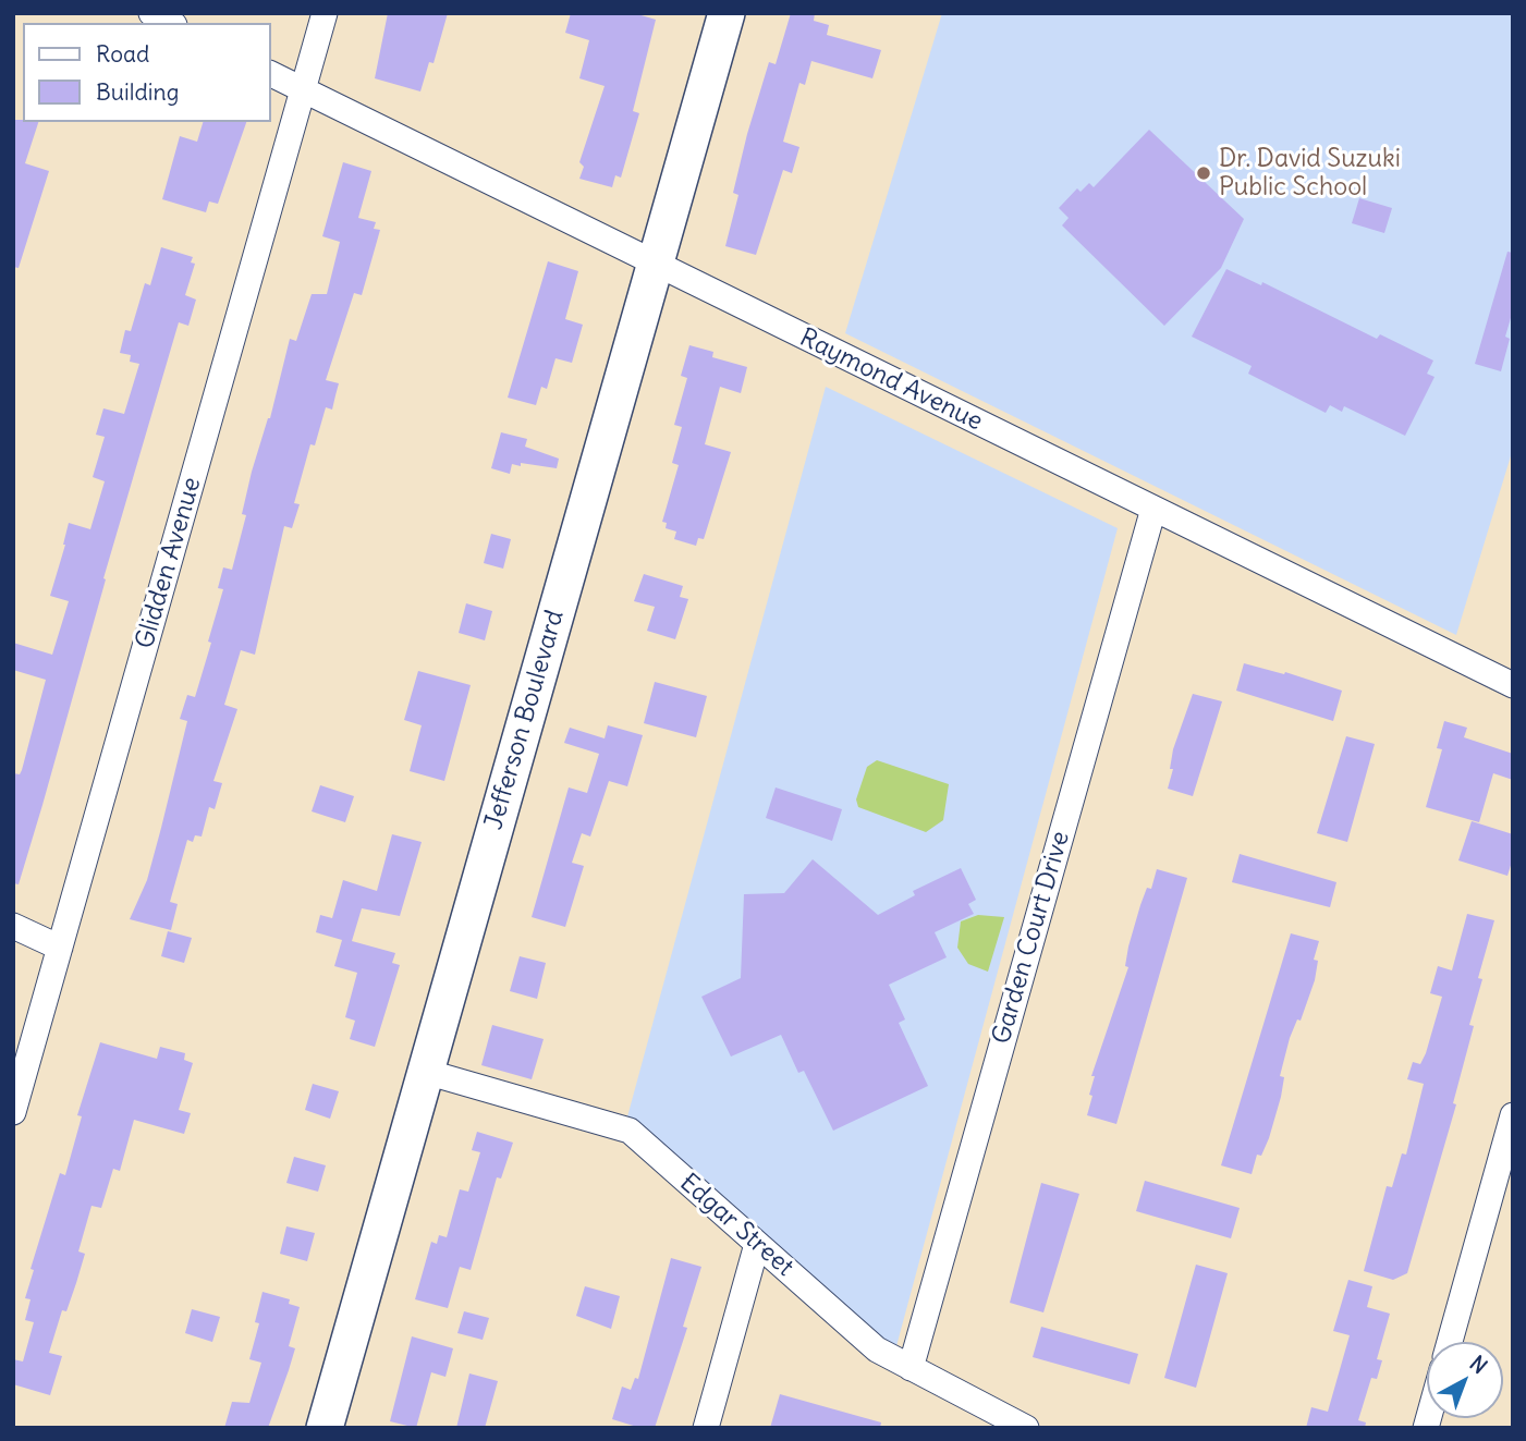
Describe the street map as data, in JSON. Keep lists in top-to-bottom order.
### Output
{
  "streets": {
    "street": [
      "Raymond Avenue",
      "Glidden Avenue",
      "Jefferson Boulevard",
      "Garden Court Drive",
      "Edgar Street"
    ]
  },
  "crossings": [
    ["Raymond Avenue", "Glidden Avenue"],
    ["Raymond Avenue", "Jefferson Boulevard"],
    ["Raymond Avenue", "Garden Court Drive"],
    ["Jefferson Boulevard", "Edgar Street"],
    ["Garden Court Drive", "Edgar Street"]
  ],
  "places": ["Dr. David Suzuki Public School"],
  "legend": ["Road", "Building"],
  "north": "top right"
}
